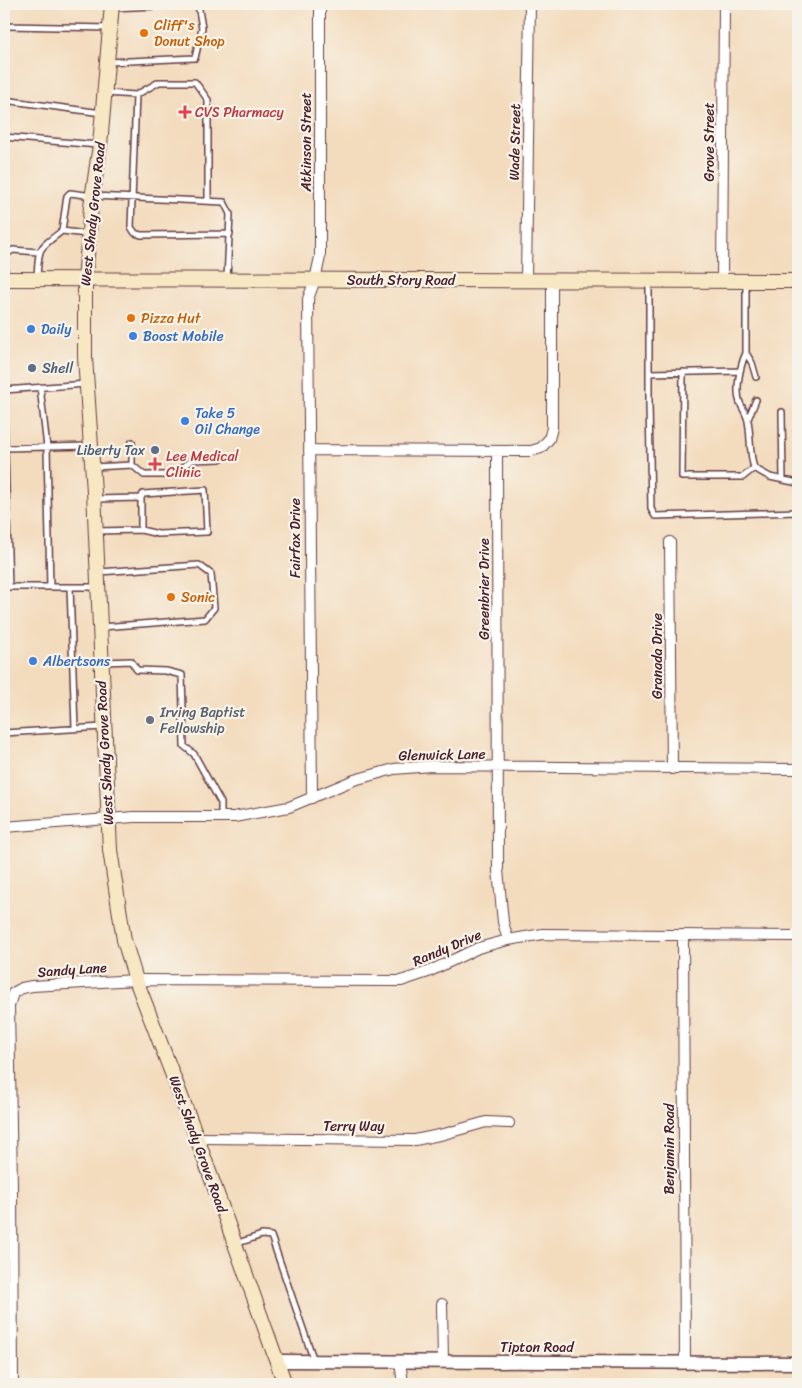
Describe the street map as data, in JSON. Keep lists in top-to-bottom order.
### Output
{
  "streets": {
    "main road": ["West Shady Grove Road", "South Story Road"],
    "street": [
      "Atkinson Street",
      "Wade Street",
      "Grove Street",
      "Fairfax Drive",
      "Greenbrier Drive",
      "Granada Drive",
      "Glenwick Lane",
      "Randy Drive",
      "Sandy Lane",
      "Terry Way",
      "Benjamin Road",
      "Tipton Road"
    ]
  },
  "crossings": [
    ["Atkinson Street", "South Story Road"],
    ["Atkinson Street", "Fairfax Drive"],
    ["Wade Street", "South Story Road"],
    ["Grove Street", "South Story Road"],
    ["West Shady Grove Road", "South Story Road"],
    ["West Shady Grove Road", "Glenwick Lane"],
    ["West Shady Grove Road", "Randy Drive"],
    ["West Shady Grove Road", "Sandy Lane"],
    ["West Shady Grove Road", "Terry Way"],
    ["West Shady Grove Road", "Tipton Road"],
    ["South Story Road", "Fairfax Drive"],
    ["Fairfax Drive", "Glenwick Lane"],
    ["Greenbrier Drive", "Glenwick Lane"],
    ["Greenbrier Drive", "Randy Drive"],
    ["Granada Drive", "Glenwick Lane"],
    ["Randy Drive", "Sandy Lane"],
    ["Randy Drive", "Benjamin Road"],
    ["Benjamin Road", "Tipton Road"]
  ],
  "places": {
    "other": [
      "Cliff's Donut Shop",
      "Pizza Hut",
      "Daily",
      "Boost Mobile",
      "Shell",
      "Take 5 Oil Change",
      "Liberty Tax",
      "Sonic",
      "Albertsons",
      "Irving Baptist Fellowship"
    ],
    "health": ["CVS Pharmacy", "Lee Medical Clinic"]
  }
}
